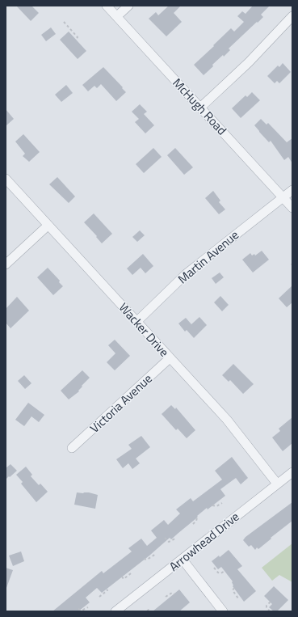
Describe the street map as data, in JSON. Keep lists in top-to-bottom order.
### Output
{
  "streets": {
    "street": [
      "McHugh Road",
      "Martin Avenue",
      "Wacker Drive",
      "Victoria Avenue",
      "Arrowhead Drive"
    ]
  },
  "crossings": [
    ["McHugh Road", "Martin Avenue"],
    ["Martin Avenue", "Wacker Drive"],
    ["Wacker Drive", "Victoria Avenue"],
    ["Wacker Drive", "Arrowhead Drive"]
  ]
}
